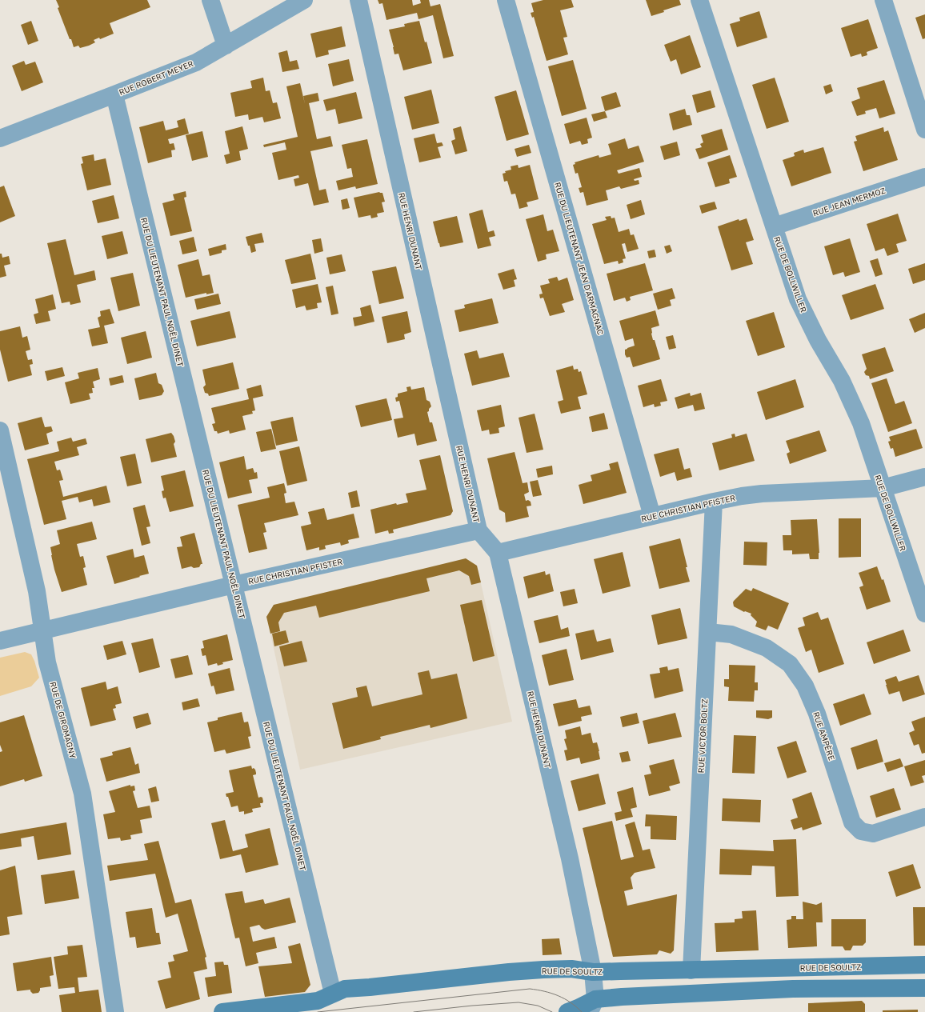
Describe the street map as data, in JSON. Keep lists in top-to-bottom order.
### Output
{
  "streets": {
    "main road": ["RUE DE SOULTZ"],
    "street": [
      "RUE ROBERT MEYER",
      "RUE JEAN MERMOZ",
      "RUE HENRI DUNANT",
      "RUE DU LIEUTENANT JEAN D'ARMAGNAC",
      "RUE DE BOLLWILLER",
      "RUE DU LIEUTENANT PAUL NOËL DINET",
      "RUE CHRISTIAN PFISTER",
      "RUE DE GIROMAGNY",
      "RUE VICTOR BOLTZ",
      "RUE AMPÈRE"
    ]
  },
  "crossings": [
    ["RUE ROBERT MEYER", "RUE DU LIEUTENANT PAUL NOËL DINET"],
    ["RUE JEAN MERMOZ", "RUE DE BOLLWILLER"],
    ["RUE HENRI DUNANT", "RUE CHRISTIAN PFISTER"],
    ["RUE HENRI DUNANT", "RUE DE SOULTZ"],
    ["RUE DU LIEUTENANT JEAN D'ARMAGNAC", "RUE CHRISTIAN PFISTER"],
    ["RUE DE BOLLWILLER", "RUE CHRISTIAN PFISTER"],
    ["RUE DU LIEUTENANT PAUL NOËL DINET", "RUE CHRISTIAN PFISTER"],
    ["RUE DU LIEUTENANT PAUL NOËL DINET", "RUE DE SOULTZ"],
    ["RUE CHRISTIAN PFISTER", "RUE DE GIROMAGNY"],
    ["RUE CHRISTIAN PFISTER", "RUE VICTOR BOLTZ"],
    ["RUE VICTOR BOLTZ", "RUE AMPÈRE"],
    ["RUE VICTOR BOLTZ", "RUE DE SOULTZ"]
  ]
}
